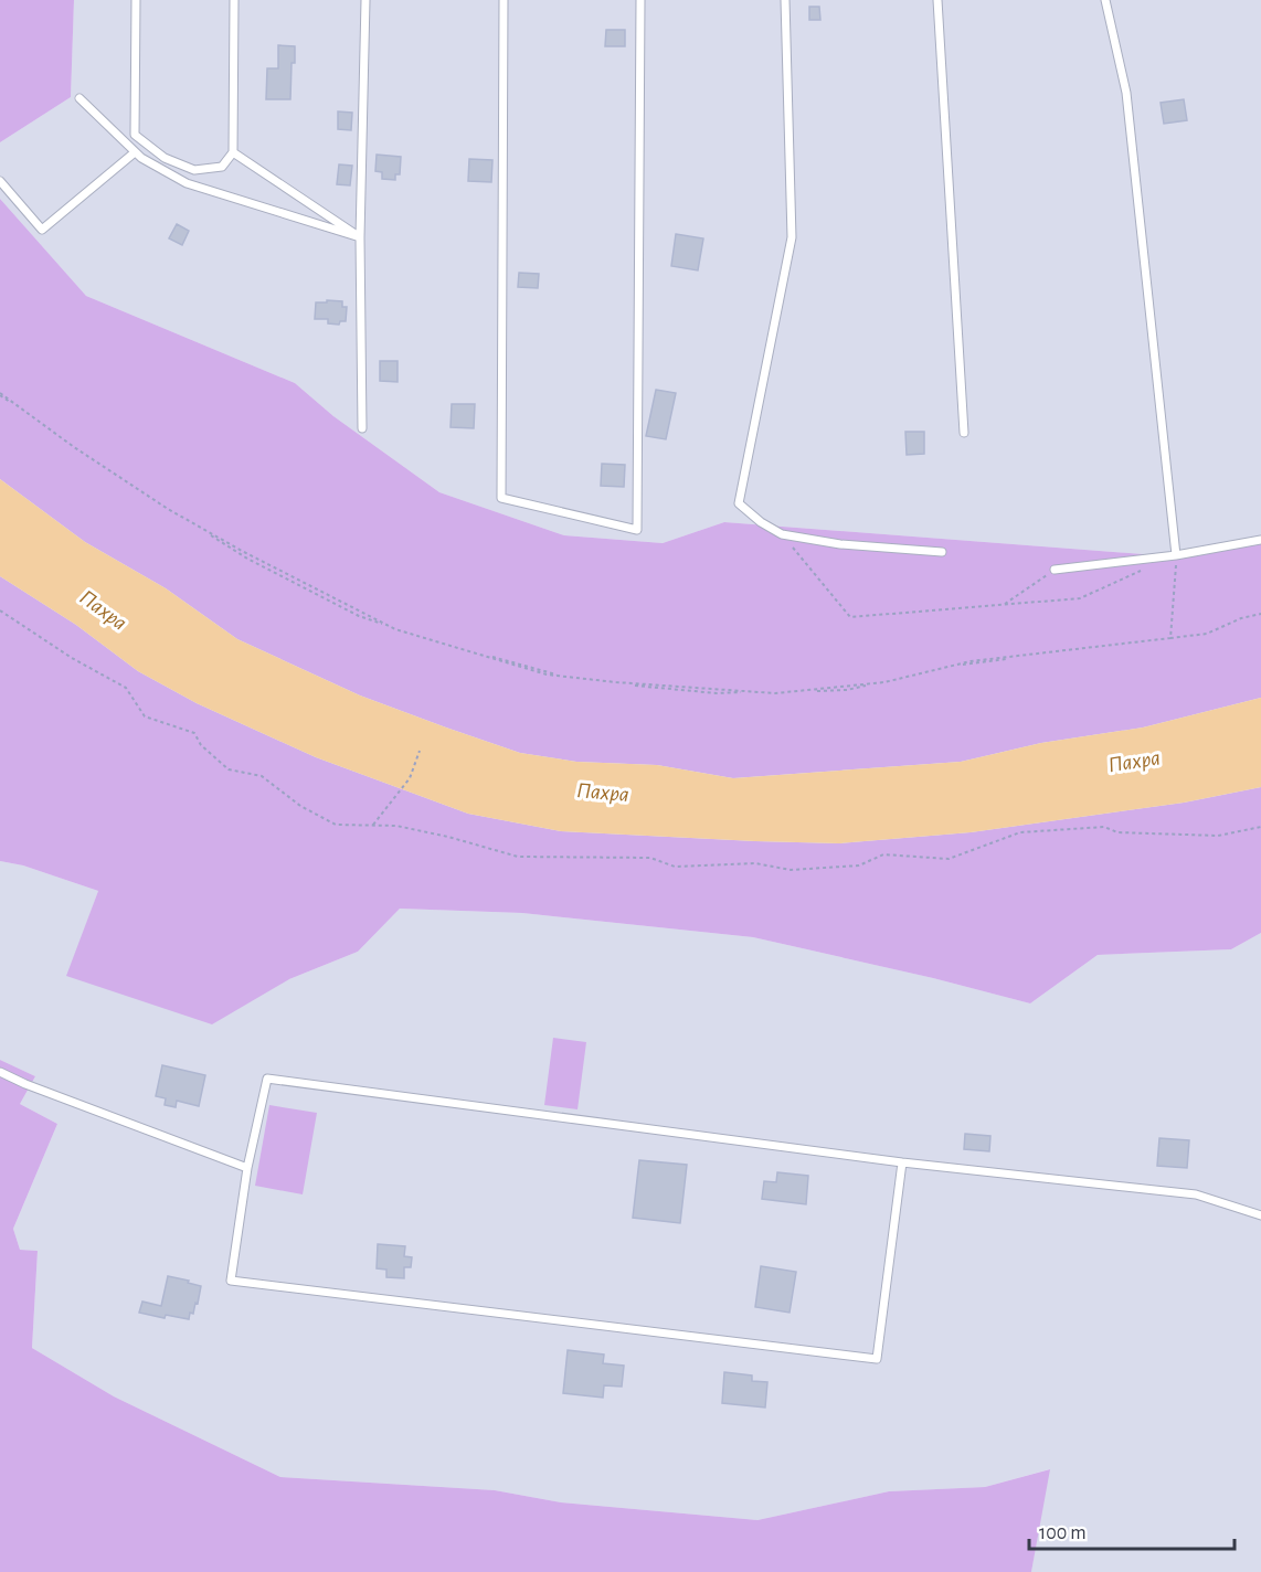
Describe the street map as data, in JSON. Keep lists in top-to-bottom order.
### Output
{
  "water": ["Пахра"],
  "scale_bar": "100 m"
}
